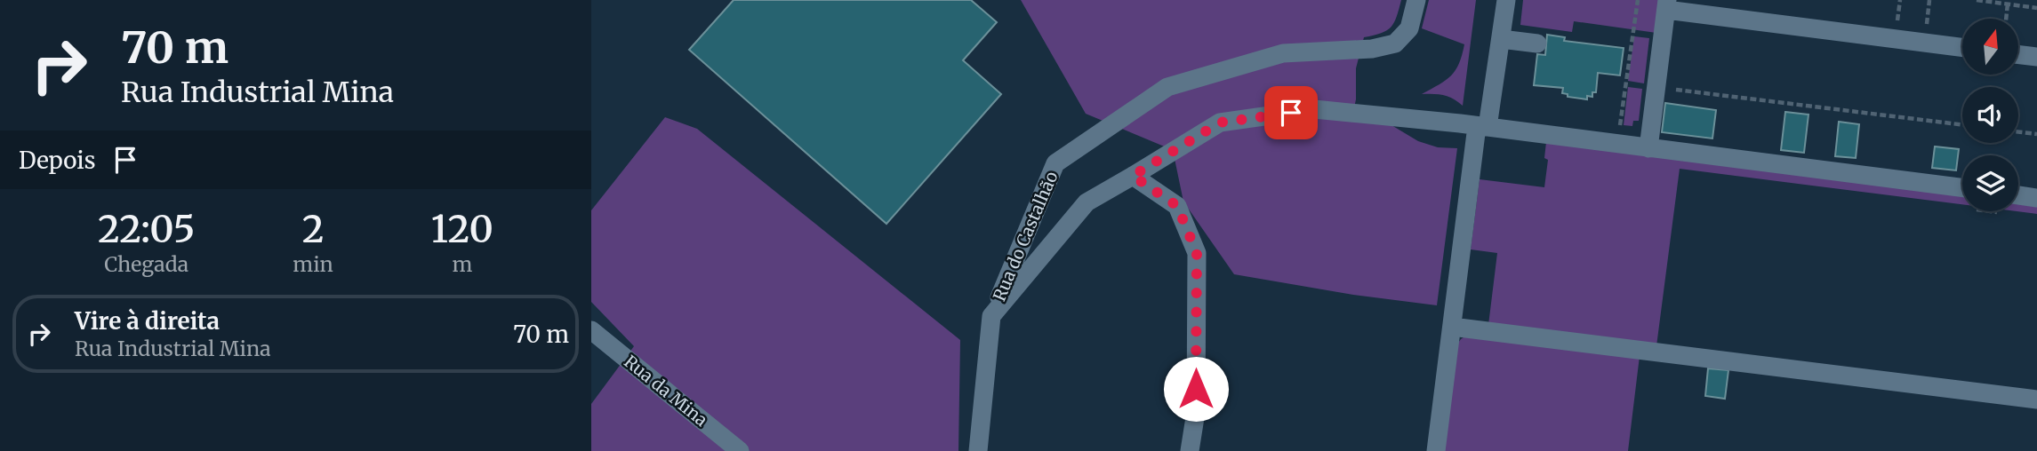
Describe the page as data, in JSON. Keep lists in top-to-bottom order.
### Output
{
  "streets": {
    "street": ["Rua do Castalhão", "Rua da Mina"]
  },
  "north": "top",
  "page": {
    "turn": ["70 m", "Rua Industrial Mina"],
    "then": "Depois",
    "eta": [
      "22:05",
      "Chegada",
      "2",
      "min",
      "120",
      "m"
    ],
    "list": [
      {
        "name": "Vire à direita",
        "note": "Rua Industrial Mina",
        "value": "70 m"
      }
    ]
  }
}
